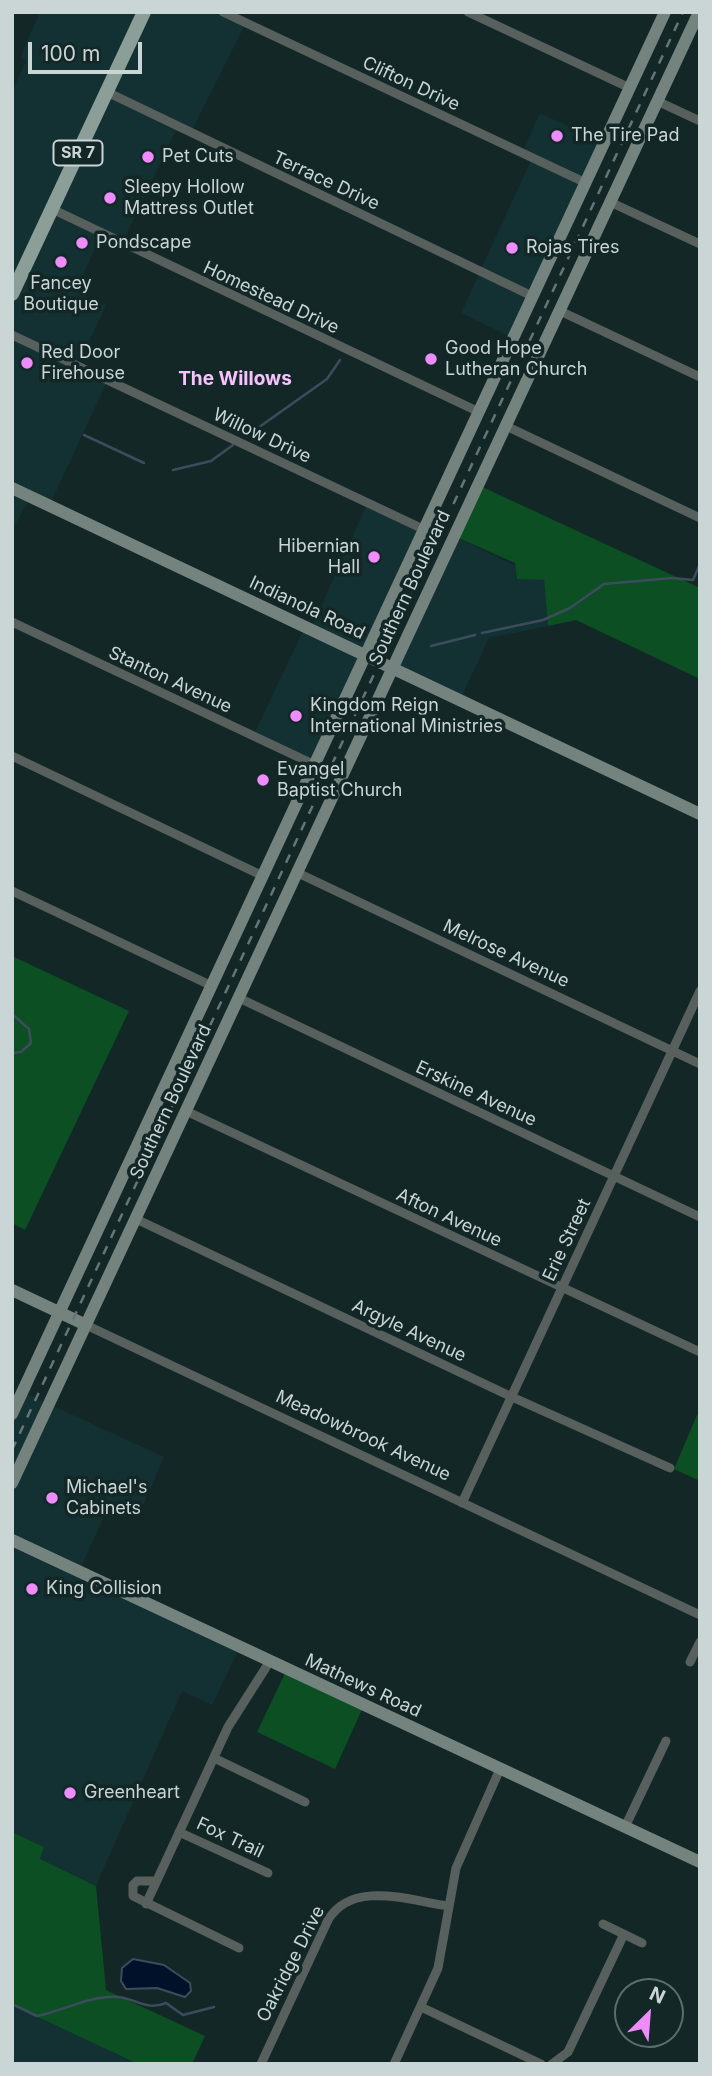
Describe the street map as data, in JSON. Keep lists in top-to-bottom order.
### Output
{
  "streets": {
    "main road": ["SR 7"],
    "street": [
      "Clifton Drive",
      "Terrace Drive",
      "Homestead Drive",
      "Willow Drive",
      "Southern Boulevard",
      "Indianola Road",
      "Stanton Avenue",
      "Melrose Avenue",
      "Erskine Avenue",
      "Afton Avenue",
      "Erie Street",
      "Argyle Avenue",
      "Meadowbrook Avenue",
      "Mathews Road",
      "Fox Trail",
      "Oakridge Drive"
    ]
  },
  "crossings": [
    ["Clifton Drive", "Southern Boulevard"],
    ["SR 7", "Terrace Drive"],
    ["SR 7", "Homestead Drive"],
    ["Terrace Drive", "Southern Boulevard"],
    ["Homestead Drive", "Southern Boulevard"],
    ["Willow Drive", "Southern Boulevard"],
    ["Southern Boulevard", "Indianola Road"],
    ["Southern Boulevard", "Stanton Avenue"],
    ["Southern Boulevard", "Melrose Avenue"],
    ["Southern Boulevard", "Erskine Avenue"],
    ["Southern Boulevard", "Afton Avenue"],
    ["Southern Boulevard", "Argyle Avenue"],
    ["Southern Boulevard", "Meadowbrook Avenue"],
    ["Melrose Avenue", "Erie Street"],
    ["Erskine Avenue", "Erie Street"],
    ["Afton Avenue", "Erie Street"],
    ["Erie Street", "Argyle Avenue"],
    ["Erie Street", "Meadowbrook Avenue"]
  ],
  "districts": ["The Willows"],
  "places": [
    "The Tire Pad",
    "Pet Cuts",
    "Sleepy Hollow Mattress Outlet",
    "Pondscape",
    "Rojas Tires",
    "Fancey Boutique",
    "Good Hope Lutheran Church",
    "Red Door Firehouse",
    "Hibernian Hall",
    "Kingdom Reign International Ministries",
    "Evangel Baptist Church",
    "Michael's Cabinets",
    "King Collision",
    "Greenheart"
  ],
  "scale_bar": "100 m",
  "north": "top right"
}
